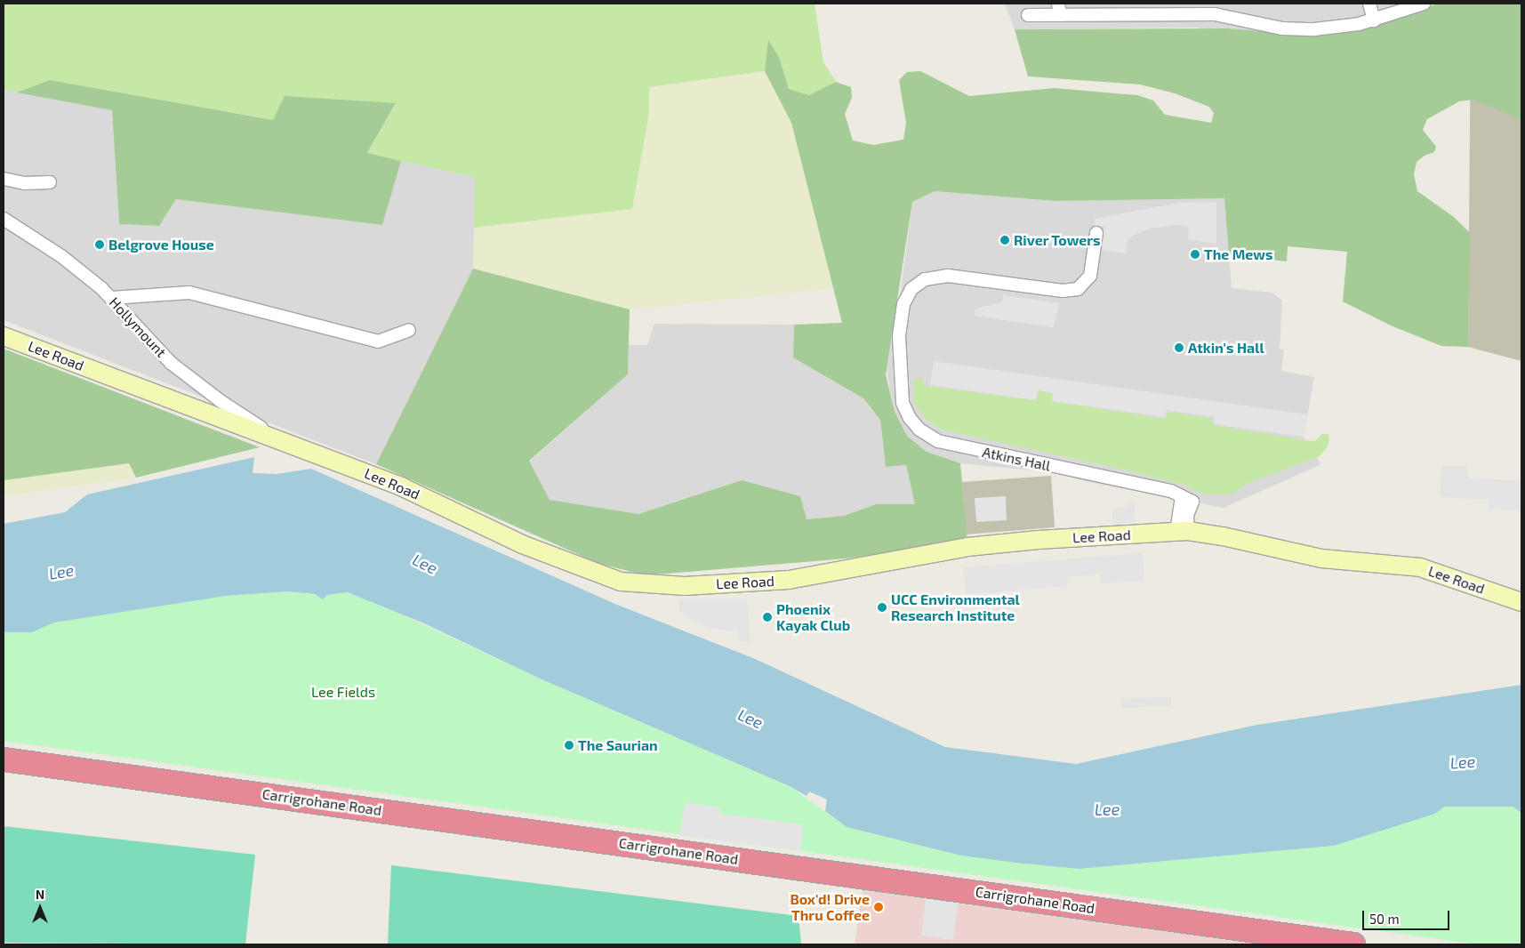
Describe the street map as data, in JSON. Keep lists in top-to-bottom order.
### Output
{
  "streets": {
    "highway": ["Carrigrohane Road"],
    "street": ["Hollymount", "Lee Road", "Atkins Hall"]
  },
  "crossings": [
    ["Hollymount", "Lee Road"],
    ["Lee Road", "Atkins Hall"]
  ],
  "water": ["Lee"],
  "parks": ["Lee Fields"],
  "places": [
    "River Towers",
    "Belgrove House",
    "The Mews",
    "Atkin's Hall",
    "UCC Environmental Research Institute",
    "Phoenix Kayak Club",
    "The Saurian",
    "Box'd! Drive Thru Coffee"
  ],
  "scale_bar": "50 m",
  "north": "top"
}
